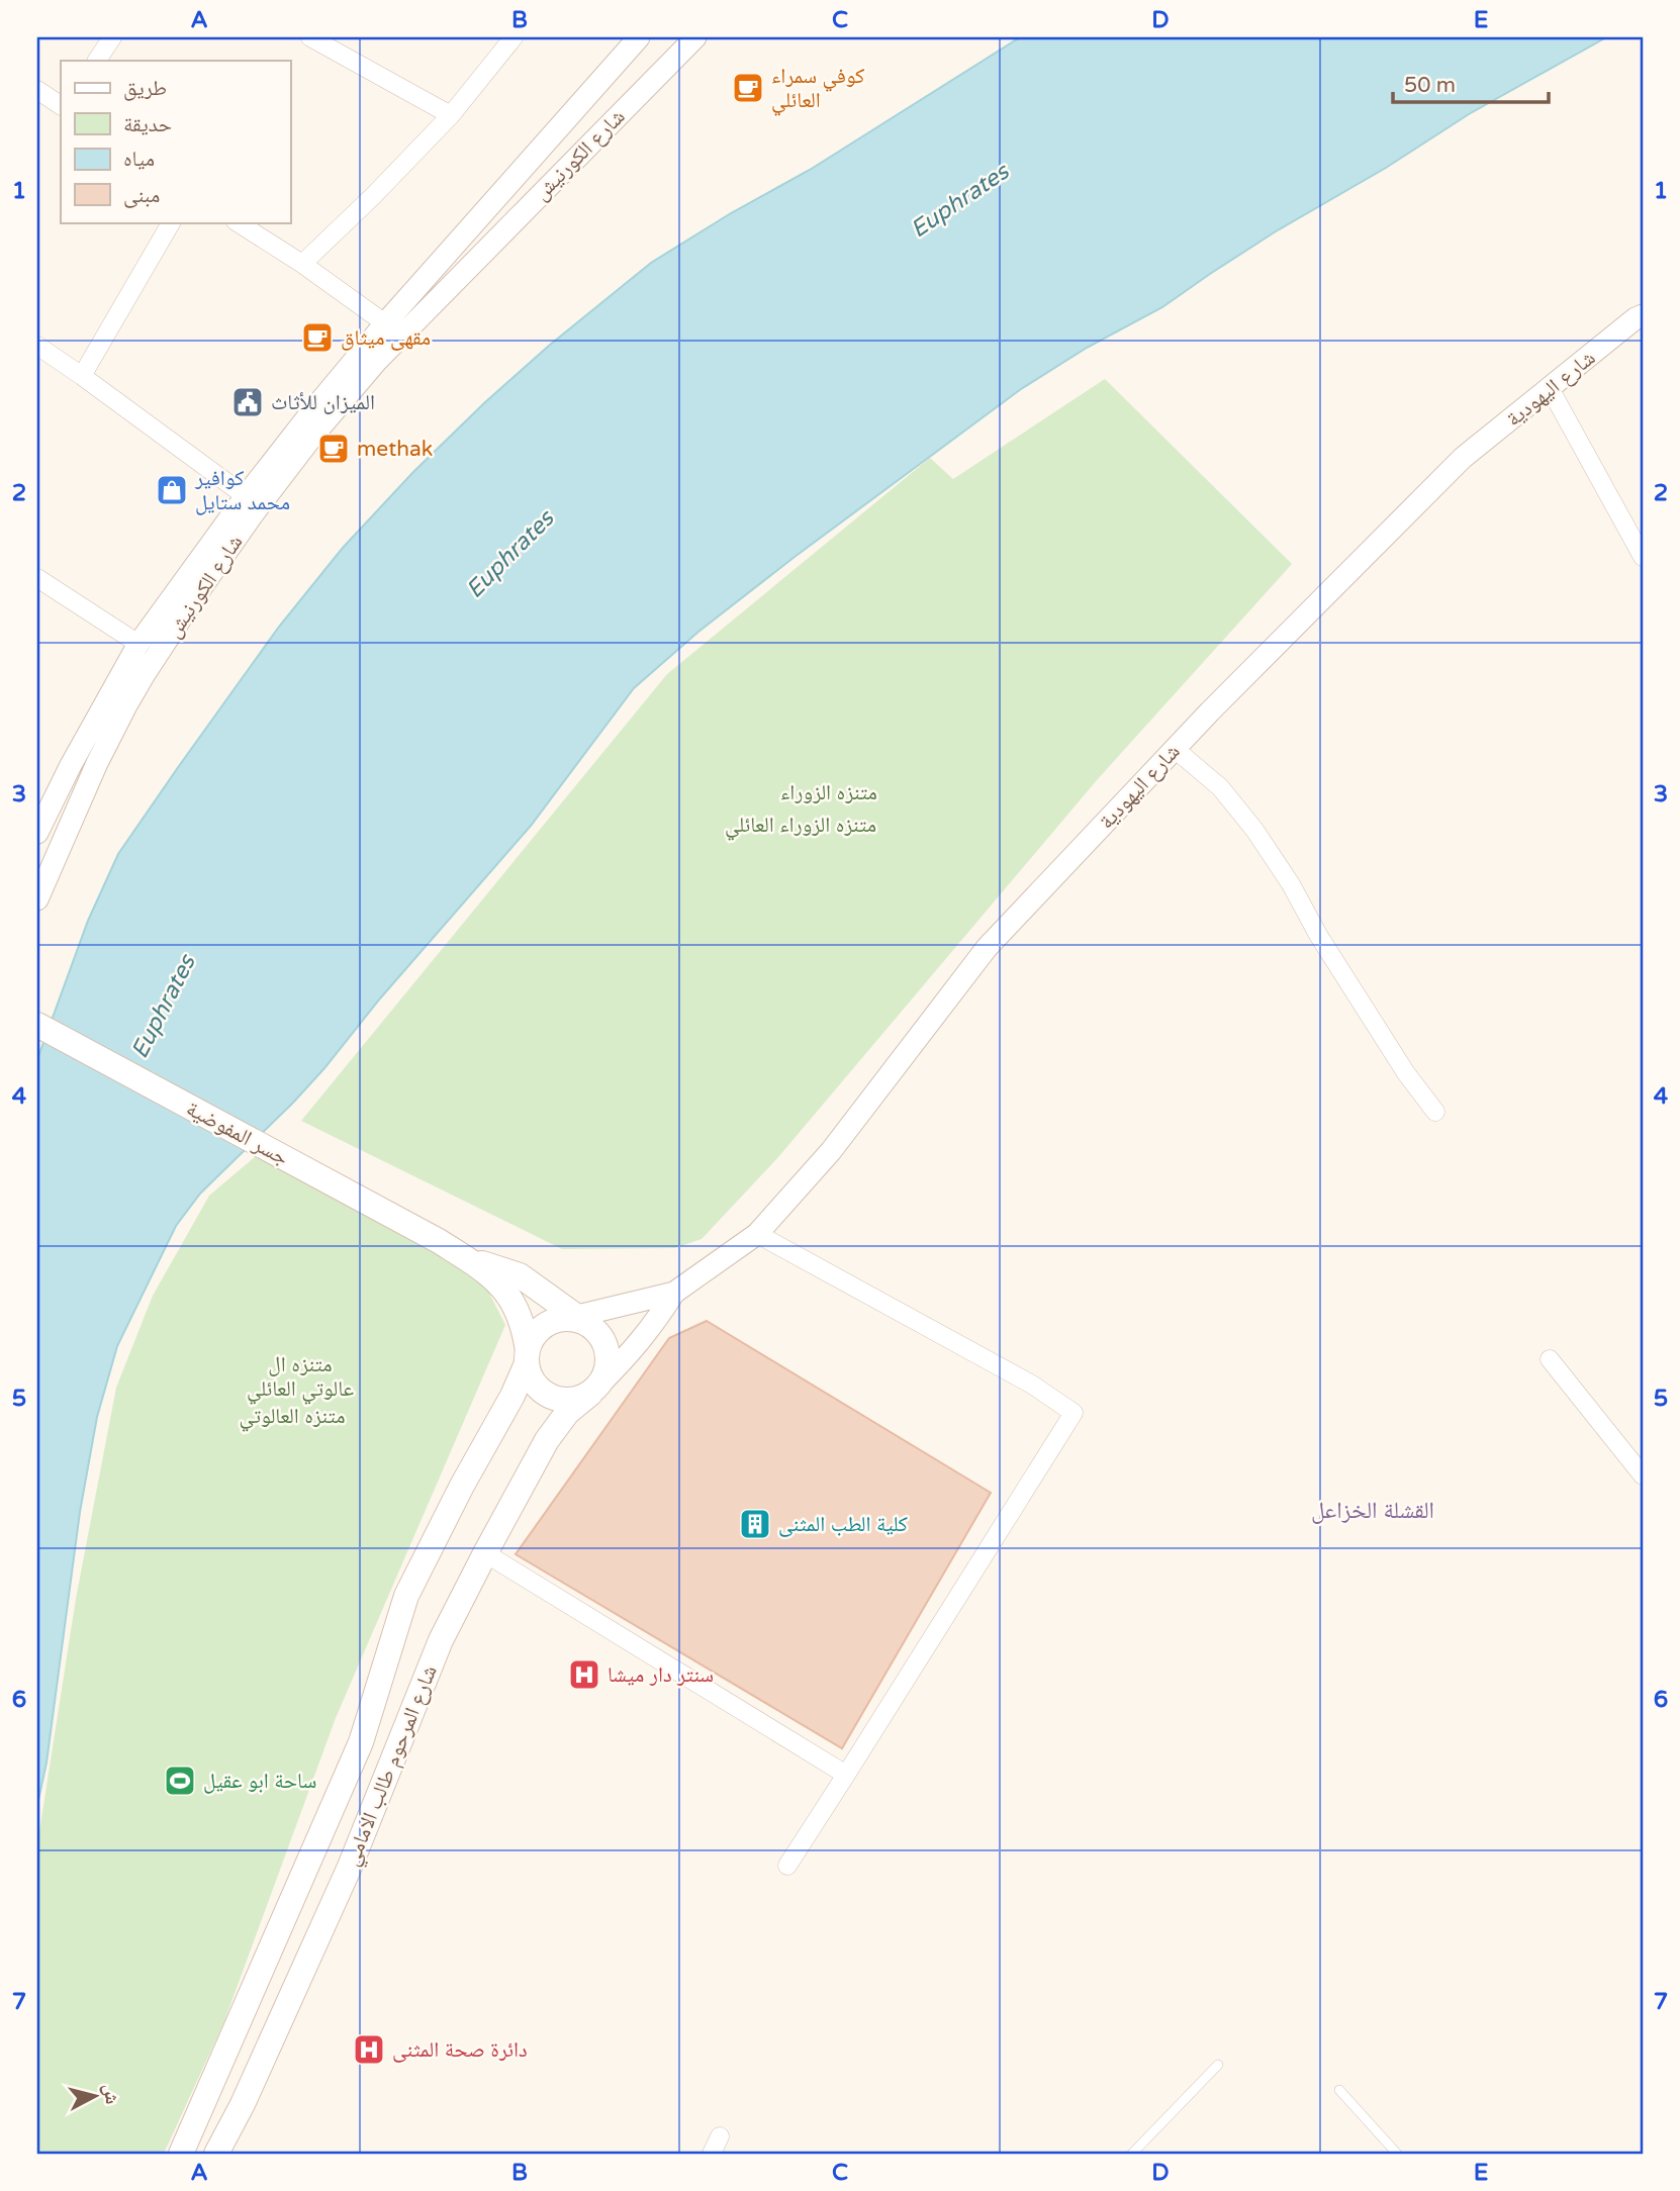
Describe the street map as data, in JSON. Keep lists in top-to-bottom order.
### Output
{
  "streets": {
    "main road": ["جسر المفوضية", "شارع المرحوم طالب الامامي"],
    "street": ["شارع الكورنيش", "شارع اليهودية"]
  },
  "districts": ["القشلة الخزاعل"],
  "water": ["Euphrates"],
  "parks": [
    "متنزه الزوراء",
    "متنزه الزوراء العائلي",
    "متنزه ال عالوتي العائلي",
    "متنزه العالوتي"
  ],
  "places": {
    "cafe": ["كوفي سمراء العائلي", "مقهى ميثاق", "methak"],
    "public building": ["الميزان للأثاث"],
    "shop": ["كوافير محمد ستايل"],
    "building": ["كلية الطب المثنى"],
    "hospital": ["سنتر دار ميشا", "دائرة صحة المثنى"],
    "sports": ["ساحة ابو عقيل"]
  },
  "legend": [
    "طريق",
    "حديقة",
    "مياه",
    "مبنى"
  ],
  "scale_bar": "50 m",
  "north": "right",
  "grid": {
    "columns": [
      "A",
      "B",
      "C",
      "D",
      "E"
    ],
    "rows": [
      "1",
      "2",
      "3",
      "4",
      "5",
      "6",
      "7"
    ]
  }
}
